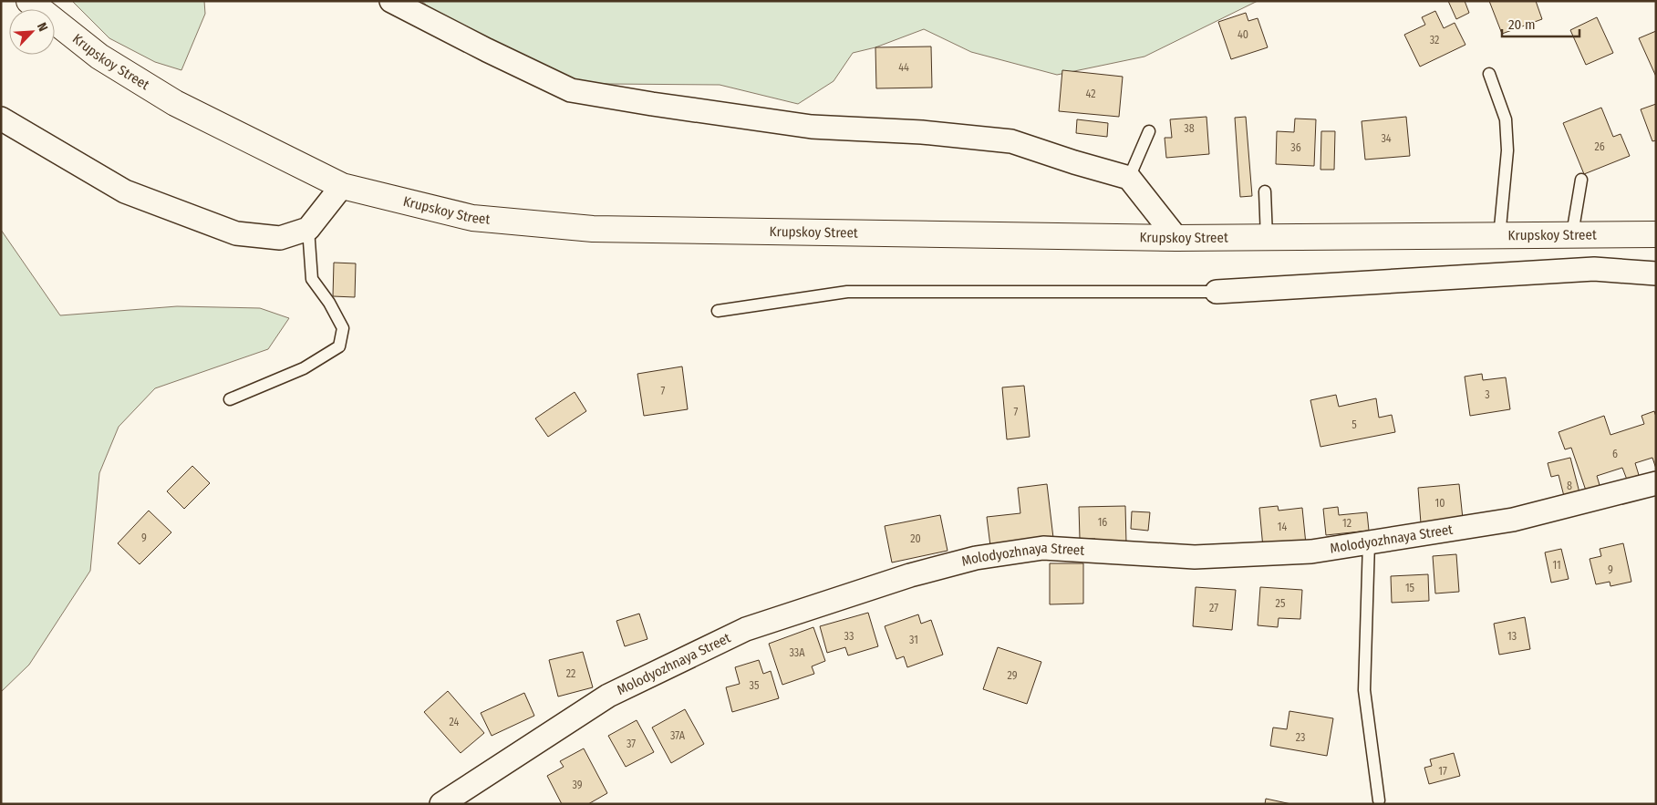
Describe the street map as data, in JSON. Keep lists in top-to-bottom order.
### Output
{
  "streets": {
    "street": ["Krupskoy Street", "Molodyozhnaya Street"]
  },
  "house_numbers": [
    "40",
    "32",
    "44",
    "42",
    "38",
    "34",
    "26",
    "36",
    "7",
    "3",
    "7",
    "5",
    "6",
    "8",
    "10",
    "16",
    "12",
    "14",
    "9",
    "20",
    "11",
    "9",
    "15",
    "25",
    "27",
    "33",
    "13",
    "31",
    "33А",
    "22",
    "29",
    "35",
    "24",
    "37А",
    "23",
    "37",
    "17",
    "39"
  ],
  "scale_bar": "20 m",
  "north": "top right"
}
